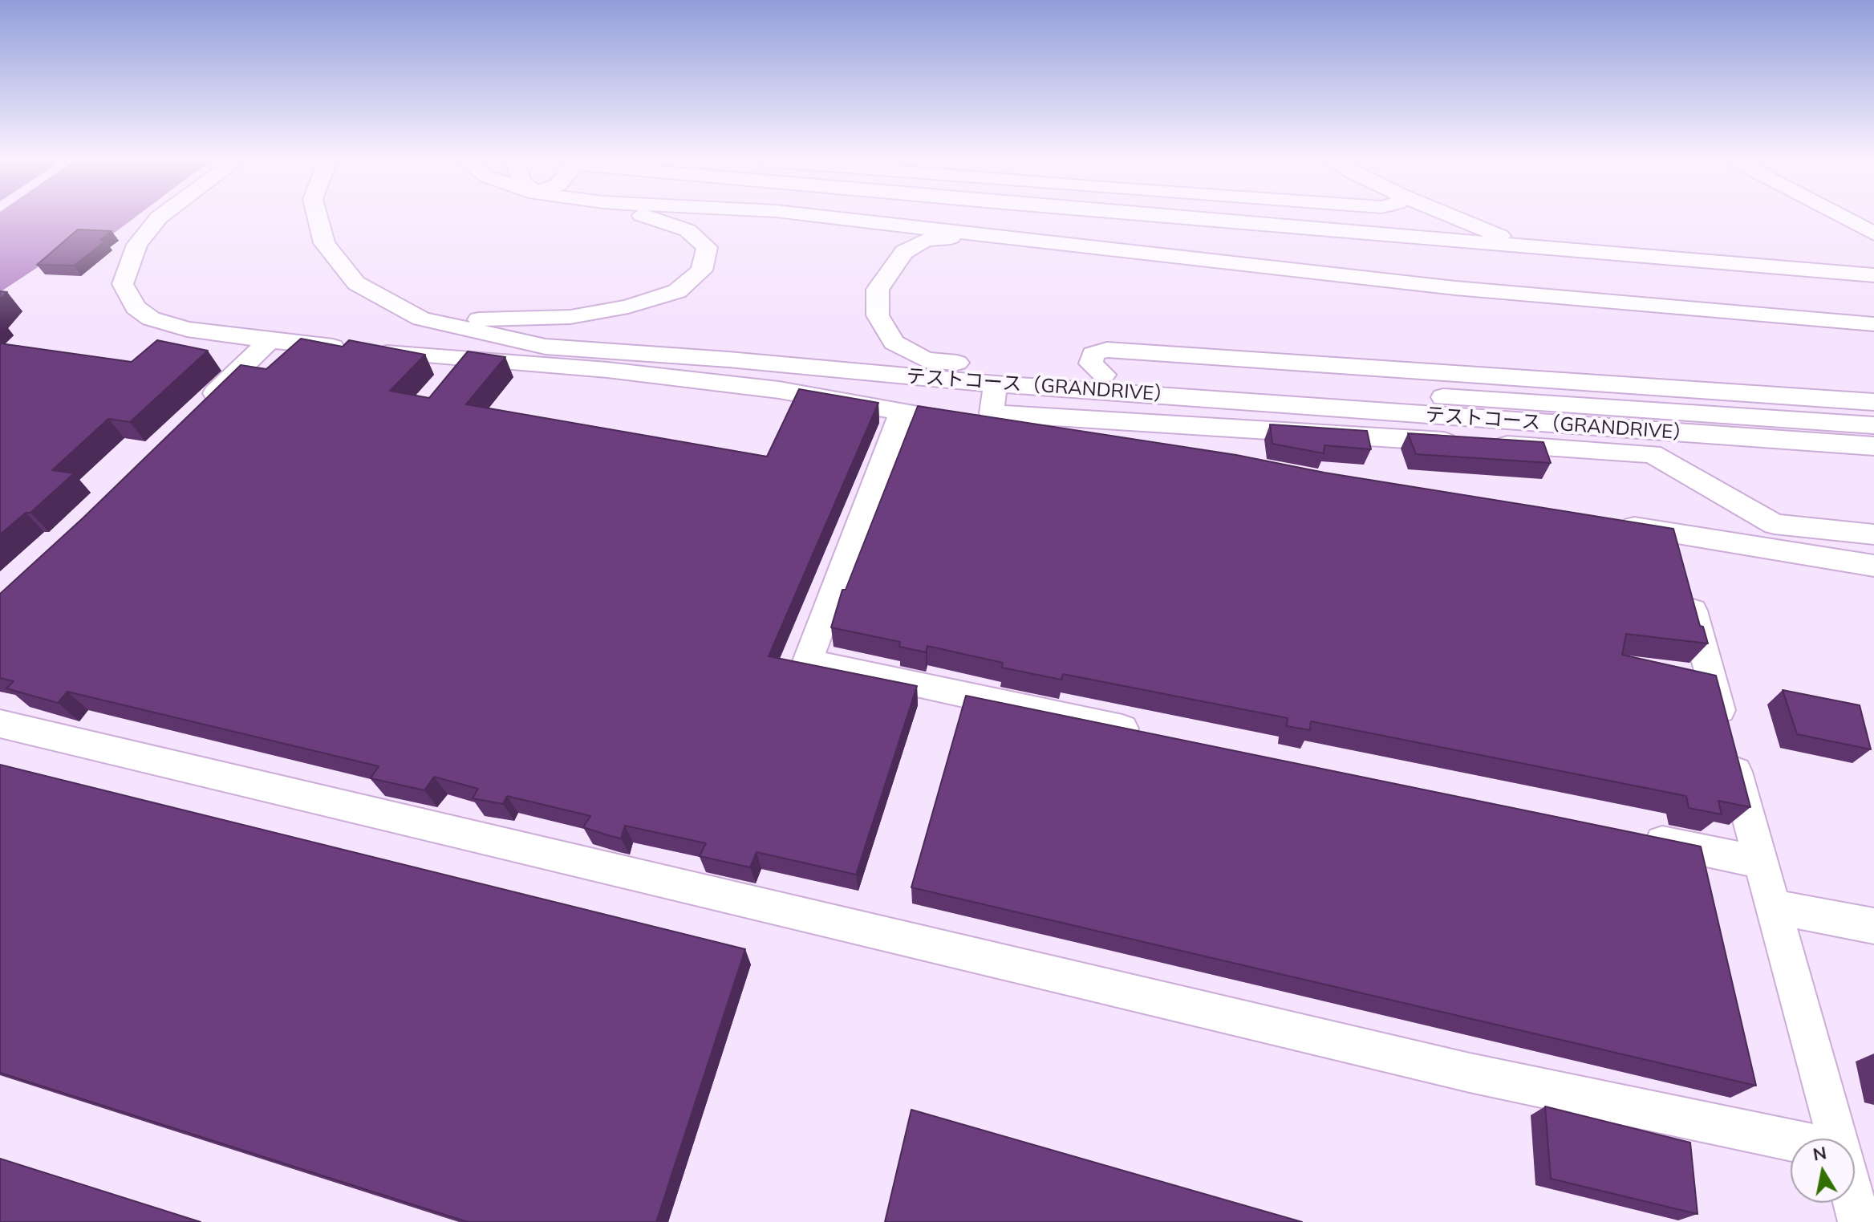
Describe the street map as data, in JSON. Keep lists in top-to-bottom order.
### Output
{
  "streets": {
    "street": ["テストコース（GRANDRIVE）"]
  },
  "north": "top"
}
